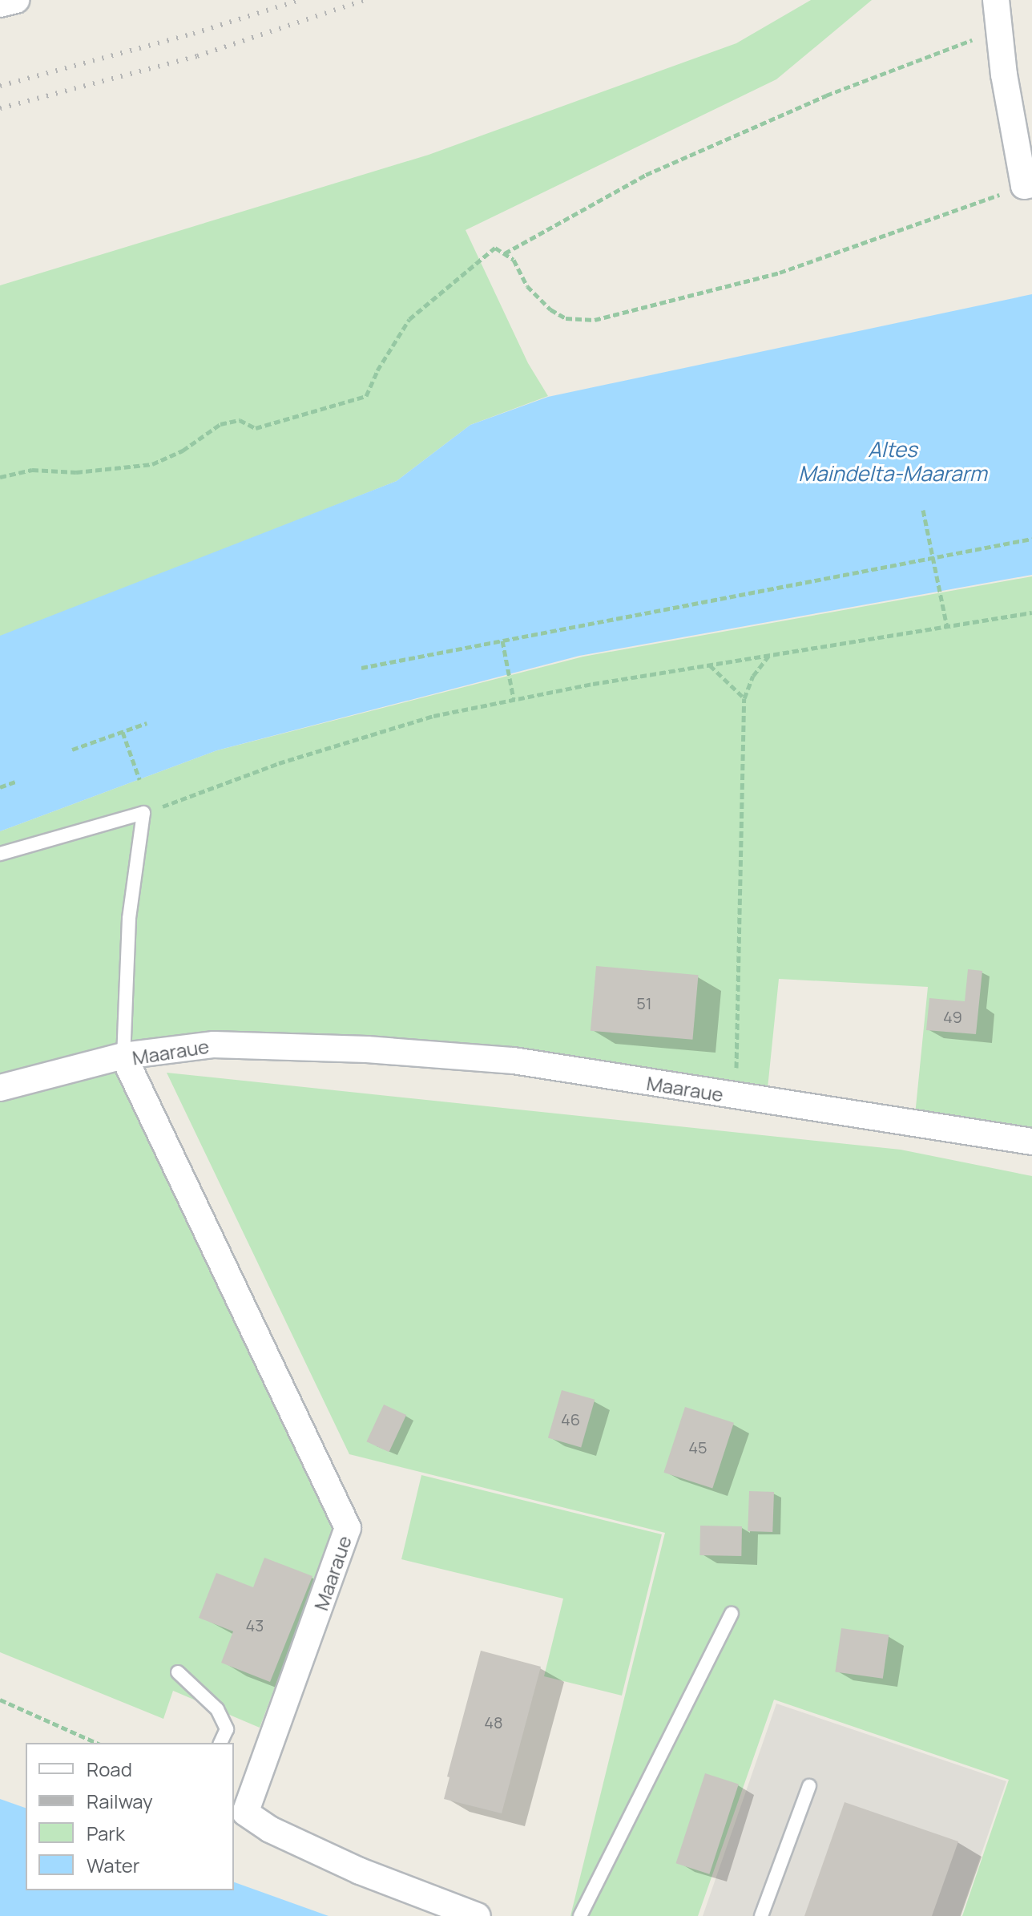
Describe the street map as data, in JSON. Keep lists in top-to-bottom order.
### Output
{
  "streets": {
    "street": ["Maaraue"]
  },
  "water": ["Altes Maindelta-Maararm"],
  "house_numbers": [
    "51",
    "49",
    "46",
    "45",
    "43",
    "48"
  ],
  "legend": [
    "Road",
    "Railway",
    "Park",
    "Water"
  ]
}
